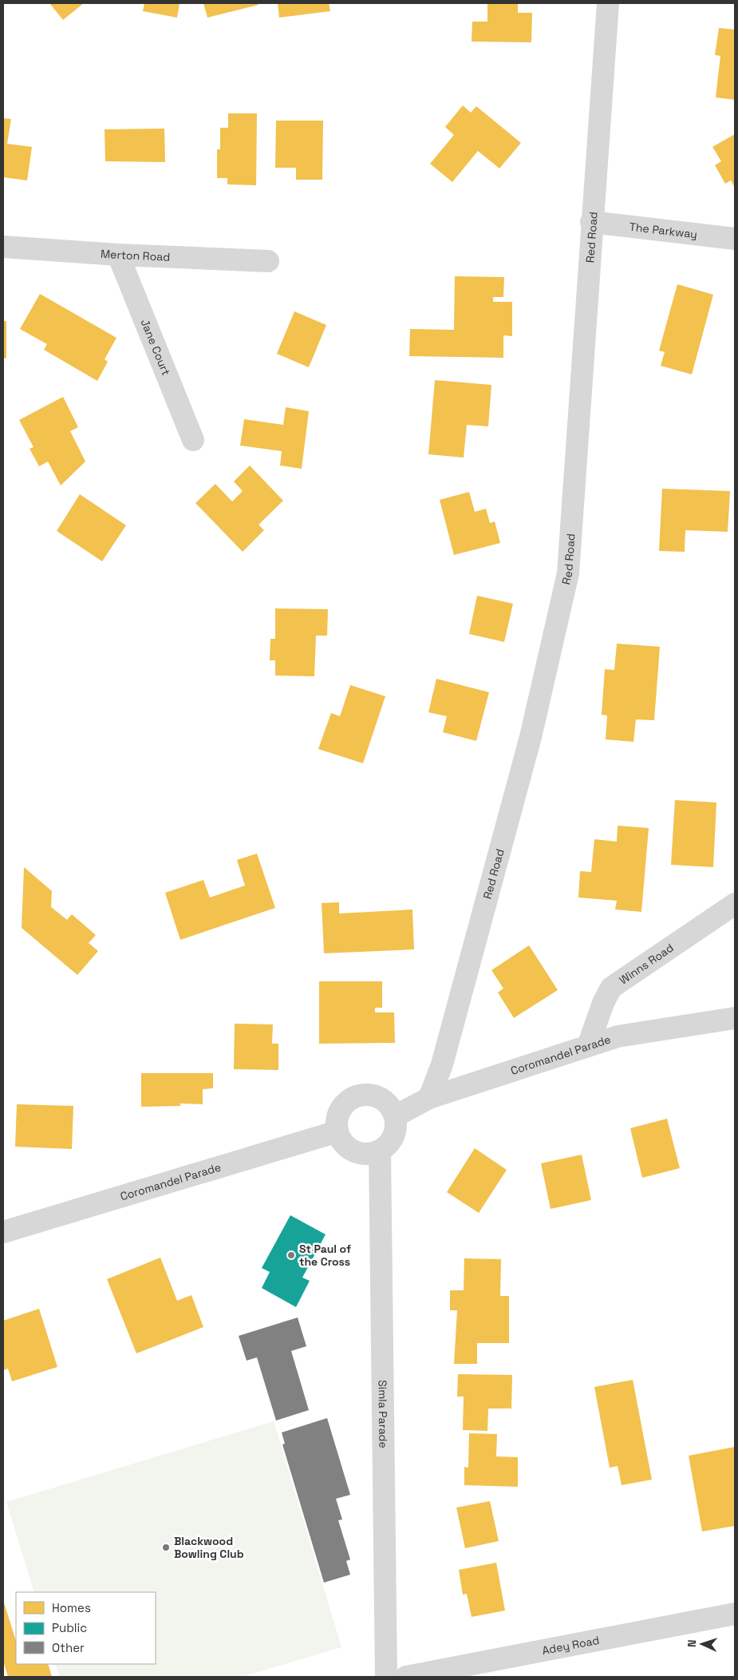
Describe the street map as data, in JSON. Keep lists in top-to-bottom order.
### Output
{
  "streets": {
    "street": [
      "The Parkway",
      "Red Road",
      "Merton Road",
      "Jane Court",
      "Winns Road",
      "Coromandel Parade",
      "Simla Parade",
      "Adey Road"
    ]
  },
  "crossings": [
    ["The Parkway", "Red Road"],
    ["Red Road", "Coromandel Parade"],
    ["Merton Road", "Jane Court"],
    ["Winns Road", "Coromandel Parade"],
    ["Coromandel Parade", "Simla Parade"]
  ],
  "places": ["St Paul of the Cross", "Blackwood Bowling Club"],
  "legend": ["Homes", "Public", "Other"],
  "north": "left"
}
